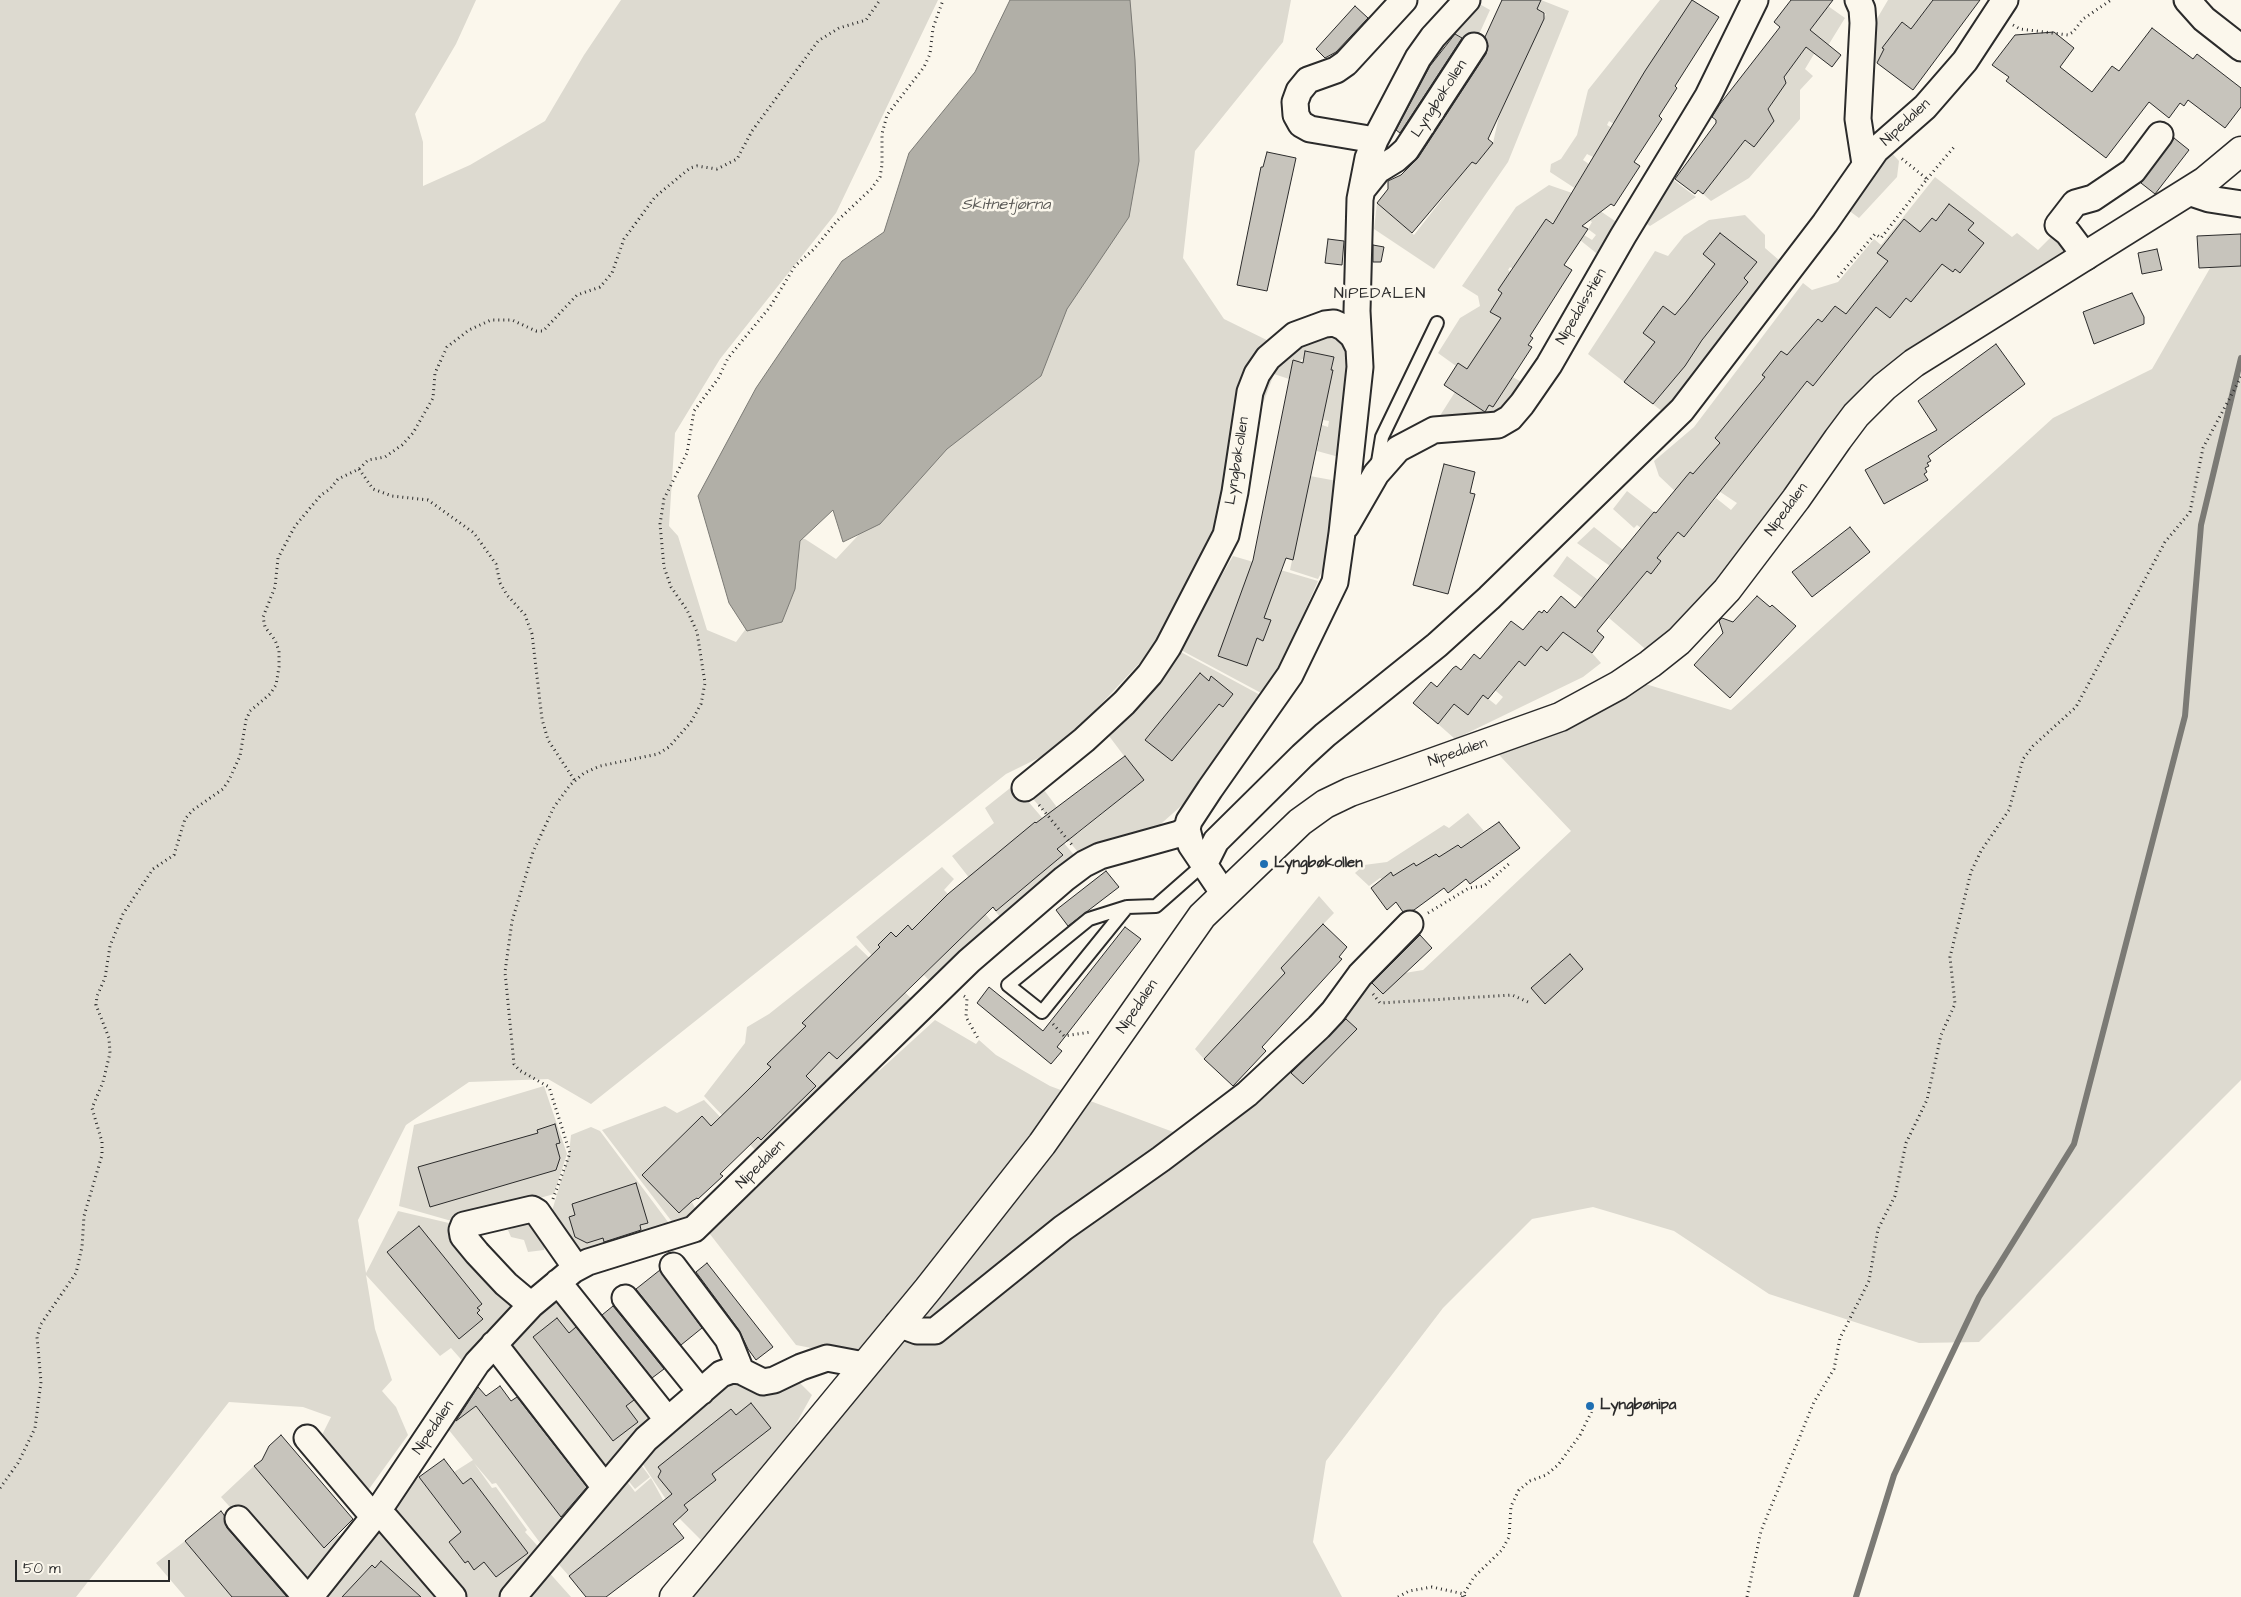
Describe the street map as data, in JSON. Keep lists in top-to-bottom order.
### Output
{
  "streets": {
    "street": ["Lyngbøkollen", "Nipedalen", "Nipedalsstien"]
  },
  "districts": ["NIPEDALEN"],
  "water": ["Skitnetjørna"],
  "places": ["Lyngbøkollen", "Lyngbønipa"],
  "scale_bar": "50 m"
}
